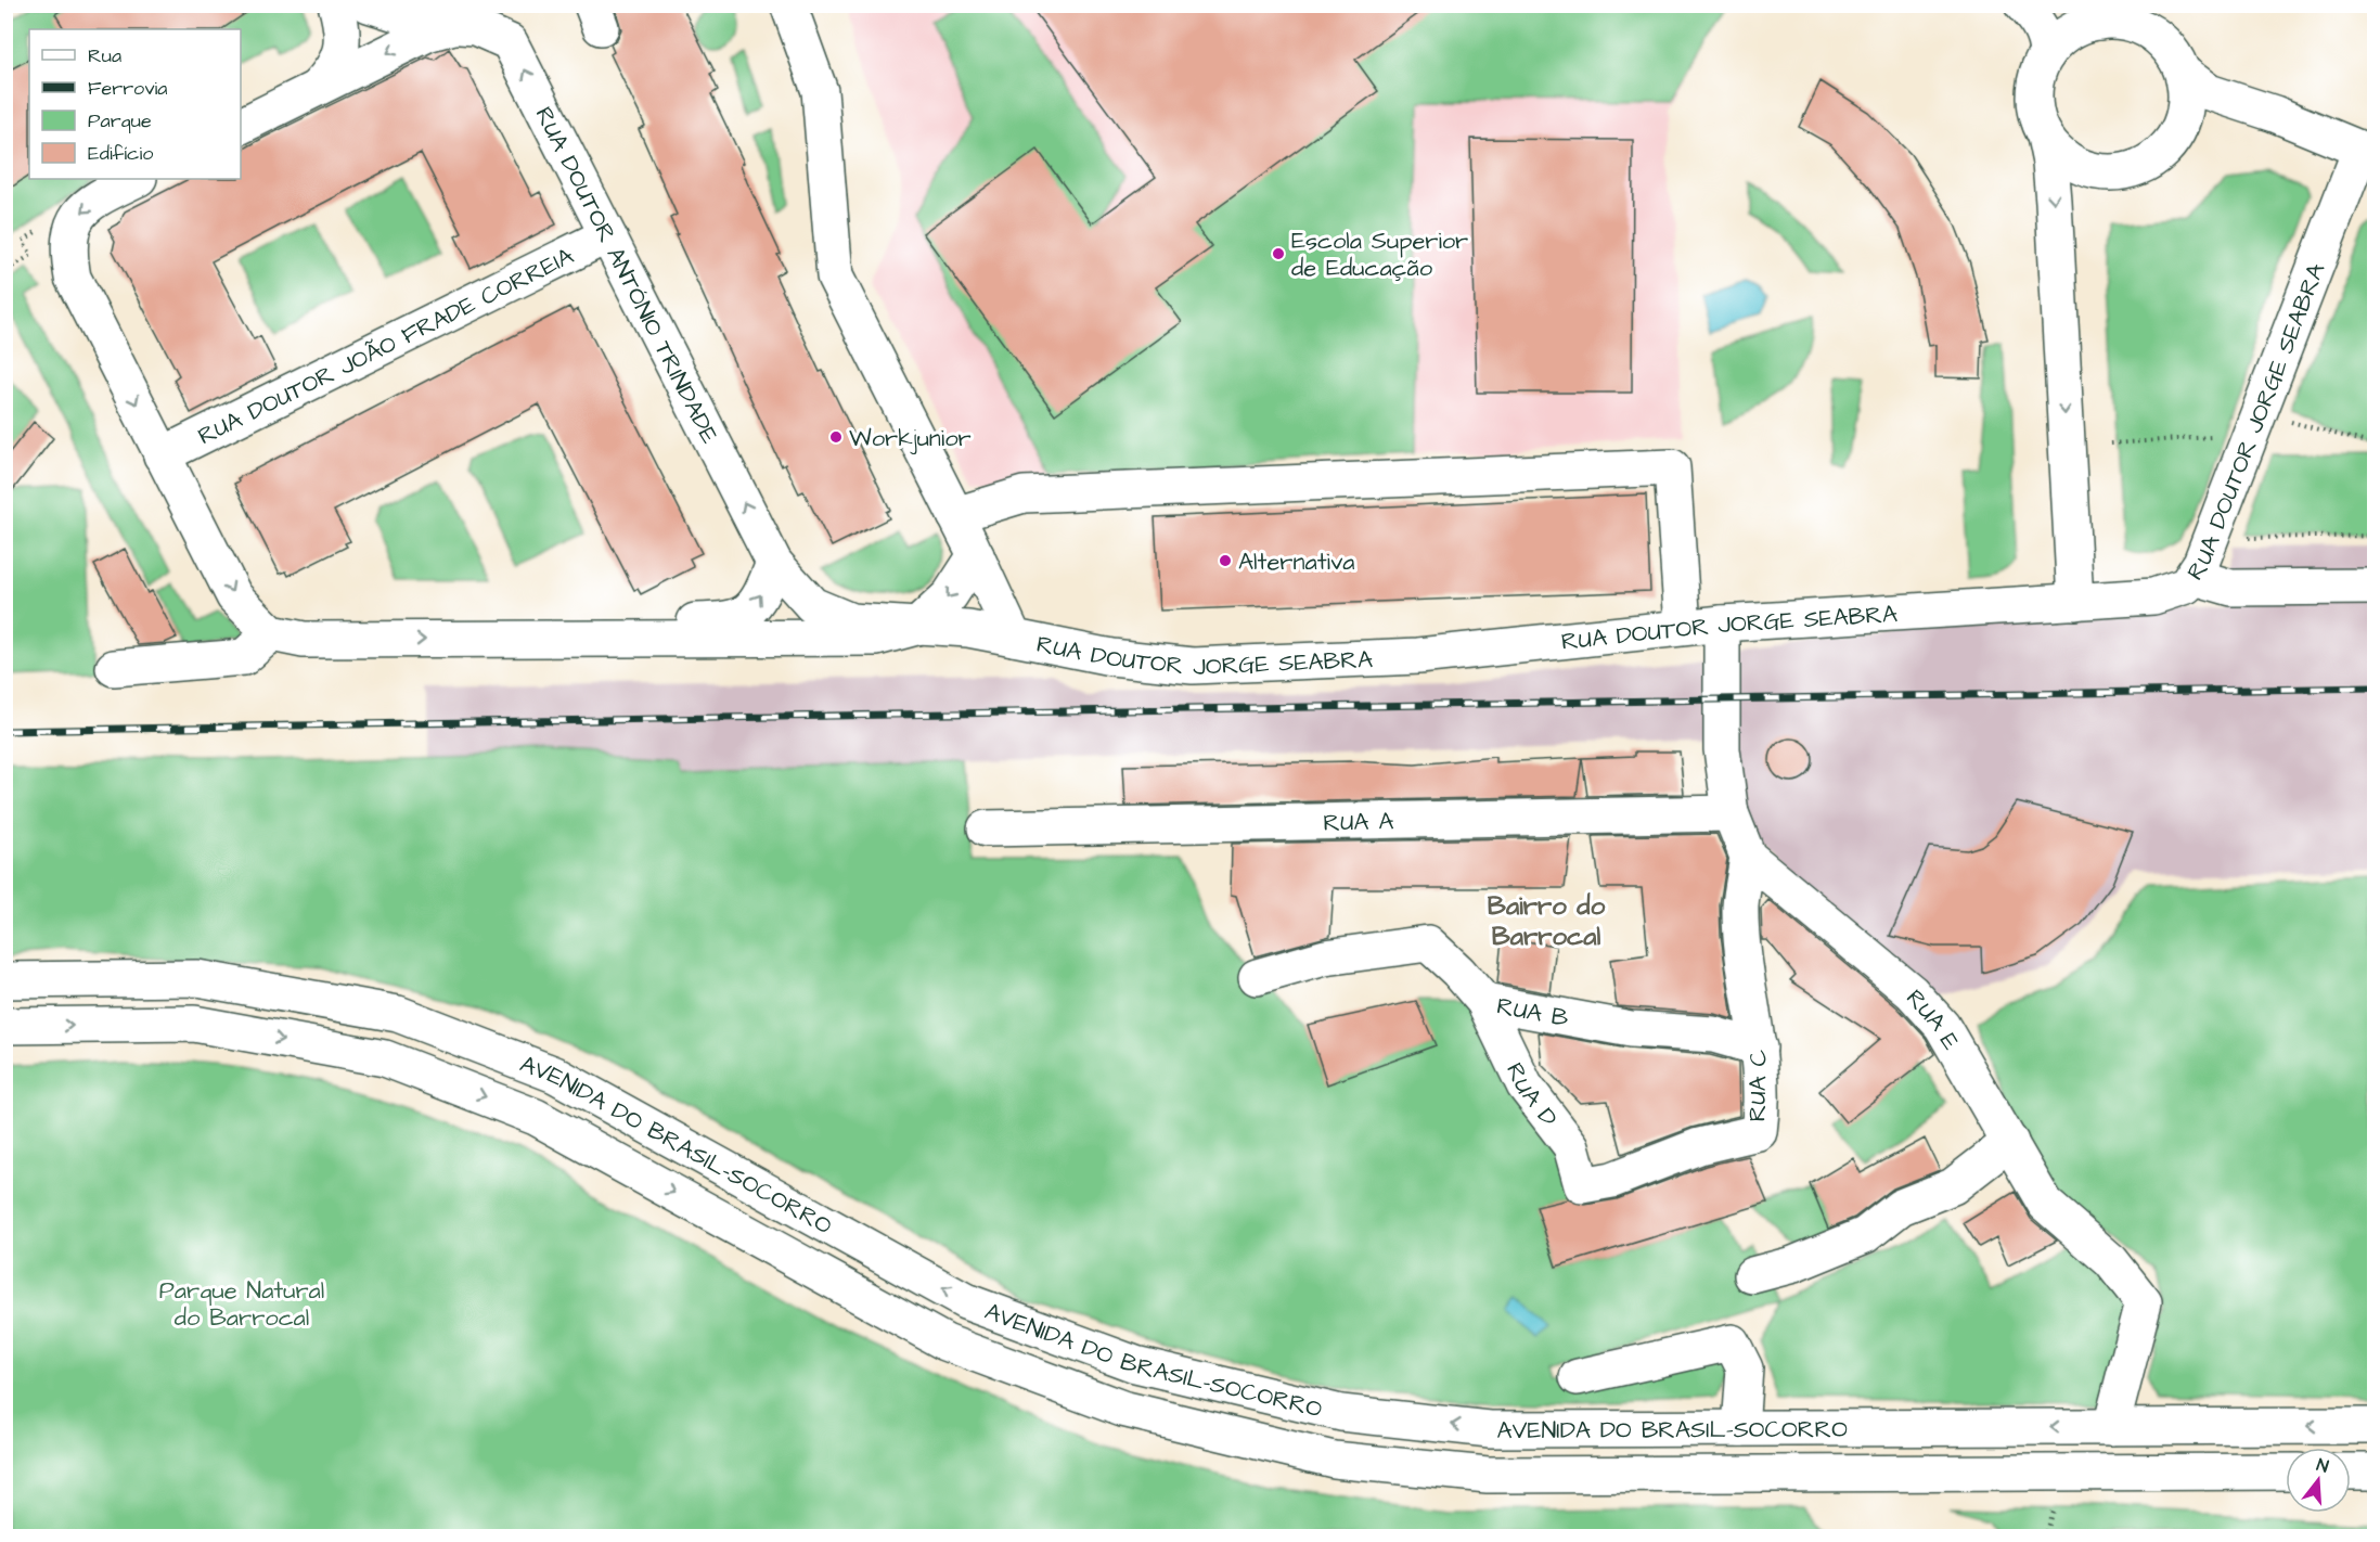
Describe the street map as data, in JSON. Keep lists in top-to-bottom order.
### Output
{
  "streets": {
    "street": [
      "RUA DOUTOR ANTÓNIO TRINDADE",
      "RUA DOUTOR JOÃO FRADE CORREIA",
      "RUA DOUTOR JORGE SEABRA",
      "RUA A",
      "RUA B",
      "RUA E",
      "RUA C",
      "RUA D",
      "AVENIDA DO BRASIL-SOCORRO"
    ]
  },
  "crossings": [
    ["RUA DOUTOR ANTÓNIO TRINDADE", "RUA DOUTOR JOÃO FRADE CORREIA"],
    ["RUA DOUTOR ANTÓNIO TRINDADE", "RUA DOUTOR JORGE SEABRA"],
    ["RUA DOUTOR JORGE SEABRA", "RUA E"],
    ["RUA A", "RUA E"],
    ["RUA B", "RUA C"],
    ["RUA B", "RUA D"],
    ["RUA E", "RUA C"],
    ["RUA E", "AVENIDA DO BRASIL-SOCORRO"],
    ["RUA C", "RUA D"]
  ],
  "one_way": ["RUA DOUTOR ANTÓNIO TRINDADE"],
  "districts": ["Bairro do Barrocal"],
  "parks": ["Parque Natural do Barrocal"],
  "places": ["Escola Superior de Educação", "Workjunior", "Alternativa"],
  "legend": [
    "Rua",
    "Ferrovia",
    "Parque",
    "Edifício"
  ],
  "north": "top"
}
